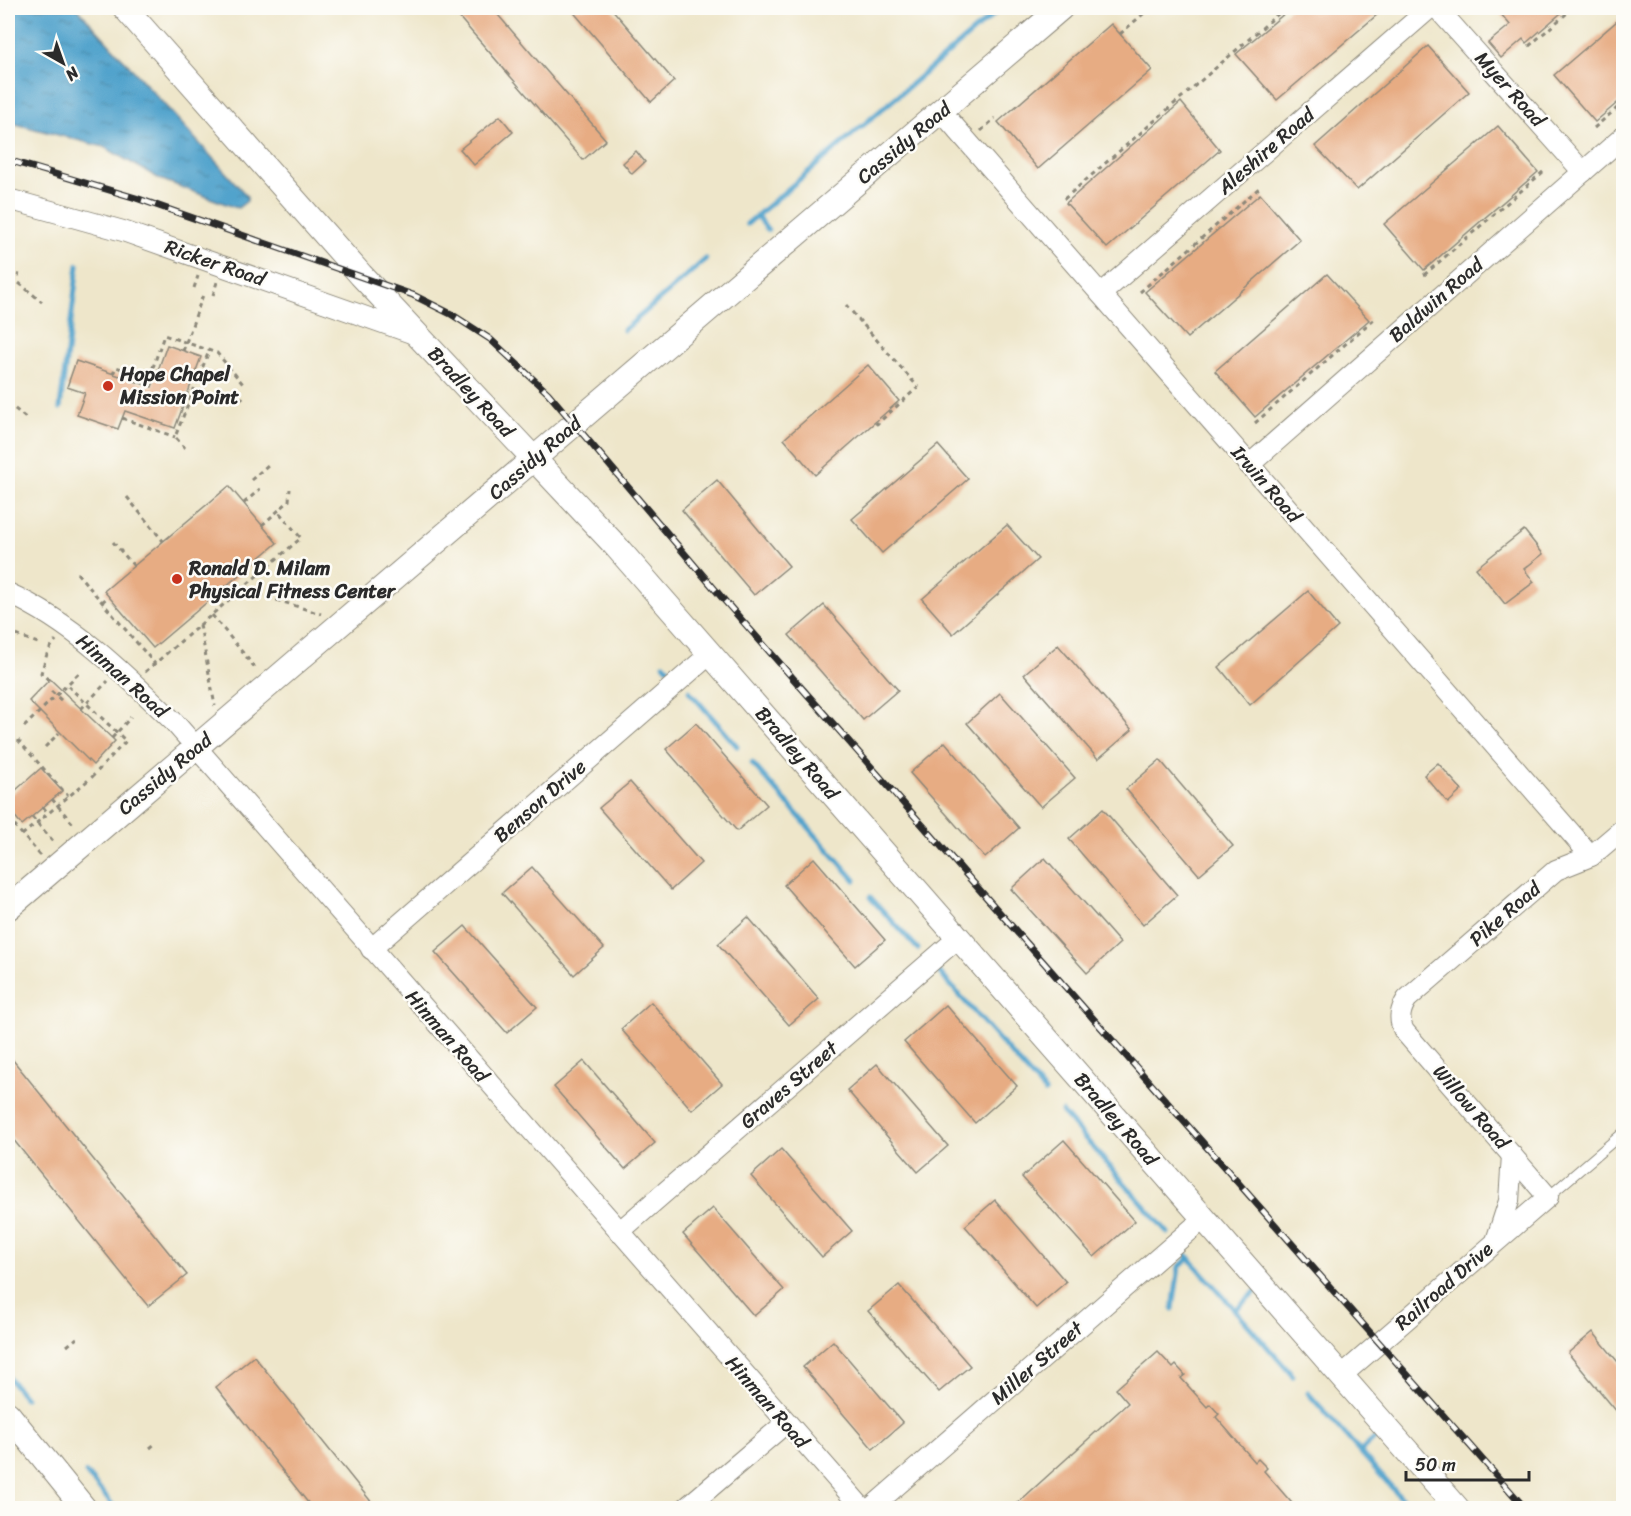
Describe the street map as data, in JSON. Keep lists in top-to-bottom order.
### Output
{
  "streets": {
    "street": [
      "Myer Road",
      "Cassidy Road",
      "Aleshire Road",
      "Ricker Road",
      "Baldwin Road",
      "Bradley Road",
      "Irwin Road",
      "Hinman Road",
      "Benson Drive",
      "Pike Road",
      "Graves Street",
      "Willow Road",
      "Railroad Drive",
      "Miller Street"
    ]
  },
  "crossings": [
    ["Myer Road", "Baldwin Road"],
    ["Cassidy Road", "Bradley Road"],
    ["Cassidy Road", "Irwin Road"],
    ["Cassidy Road", "Hinman Road"],
    ["Aleshire Road", "Irwin Road"],
    ["Ricker Road", "Bradley Road"],
    ["Baldwin Road", "Irwin Road"],
    ["Bradley Road", "Benson Drive"],
    ["Bradley Road", "Graves Street"],
    ["Bradley Road", "Railroad Drive"],
    ["Bradley Road", "Miller Street"],
    ["Irwin Road", "Pike Road"],
    ["Hinman Road", "Benson Drive"],
    ["Hinman Road", "Graves Street"],
    ["Pike Road", "Willow Road"],
    ["Willow Road", "Railroad Drive"]
  ],
  "places": ["Hope Chapel Mission Point", "Ronald D. Milam Physical Fitness Center"],
  "scale_bar": "50 m",
  "north": "bottom right"
}
